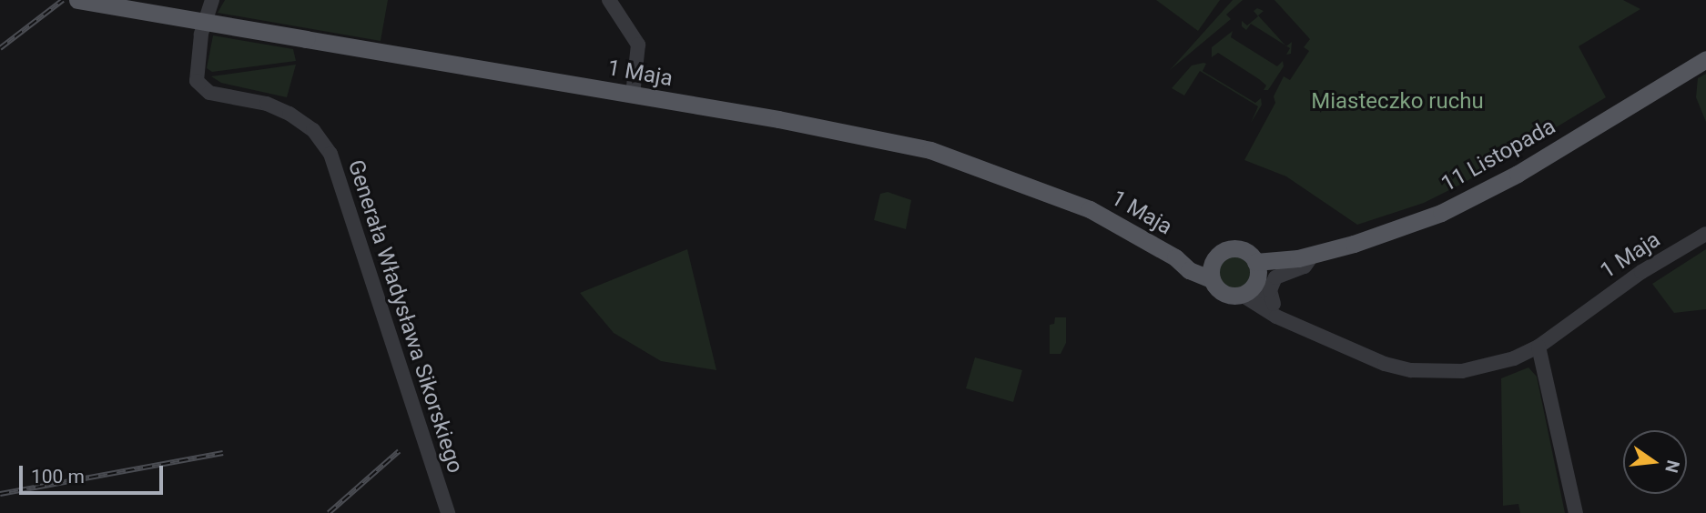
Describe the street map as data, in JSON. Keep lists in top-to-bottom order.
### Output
{
  "streets": {
    "main road": ["1 Maja", "11 Listopada"],
    "street": ["Generała Władysława Sikorskiego"]
  },
  "crossings": [
    ["1 Maja", "11 Listopada"]
  ],
  "parks": ["Miasteczko ruchu"],
  "scale_bar": "100 m",
  "north": "right"
}
